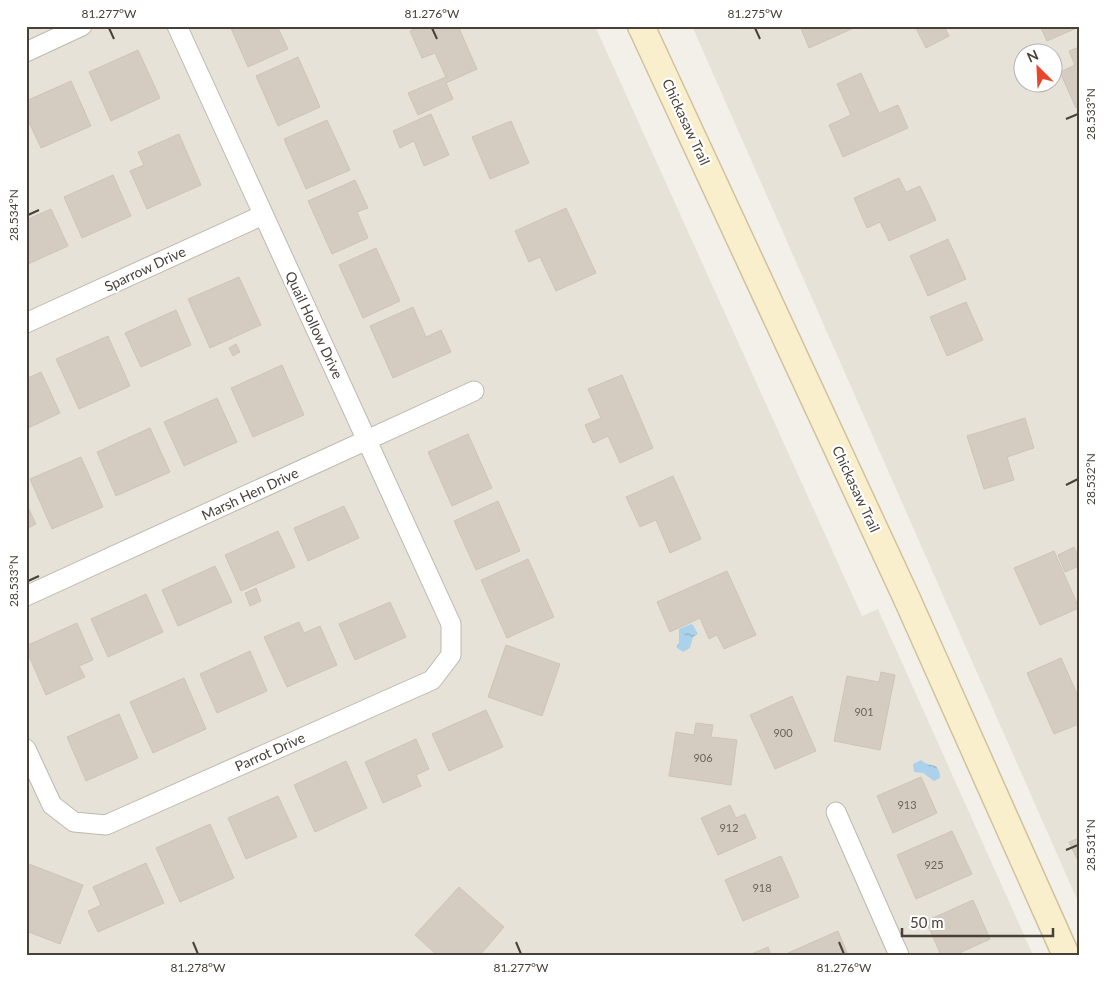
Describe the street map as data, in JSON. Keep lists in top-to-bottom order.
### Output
{
  "streets": {
    "street": [
      "Chickasaw Trail",
      "Sparrow Drive",
      "Quail Hollow Drive",
      "Marsh Hen Drive",
      "Parrot Drive"
    ]
  },
  "crossings": [
    ["Sparrow Drive", "Quail Hollow Drive"],
    ["Quail Hollow Drive", "Marsh Hen Drive"],
    ["Quail Hollow Drive", "Parrot Drive"]
  ],
  "house_numbers": [
    "901",
    "900",
    "906",
    "913",
    "912",
    "925",
    "918"
  ],
  "scale_bar": "50 m",
  "north": "top left",
  "coordinates": [
    "81.277°W",
    "81.276°W",
    "81.275°W",
    "28.533°N",
    "28.534°N",
    "28.532°N",
    "28.531°N",
    "81.278°W"
  ]
}
